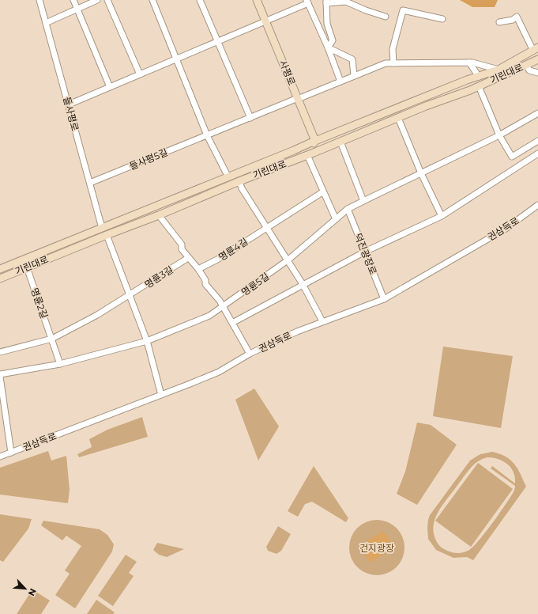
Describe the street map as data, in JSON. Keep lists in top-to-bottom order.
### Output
{
  "streets": {
    "street": [
      "사평로",
      "기린대로",
      "들사평로",
      "들사평5길",
      "권삼득로",
      "명륜4길",
      "덕진광장로",
      "명륜3길",
      "명륜5길",
      "명륜2길"
    ]
  },
  "crossings": [
    ["사평로", "기린대로"],
    ["사평로", "들사평5길"],
    ["기린대로", "들사평로"],
    ["기린대로", "들사평5길"],
    ["기린대로", "명륜2길"],
    ["들사평로", "들사평5길"],
    ["권삼득로", "덕진광장로"],
    ["명륜3길", "명륜2길"]
  ],
  "parks": ["건지광장"],
  "north": "bottom right"
}
